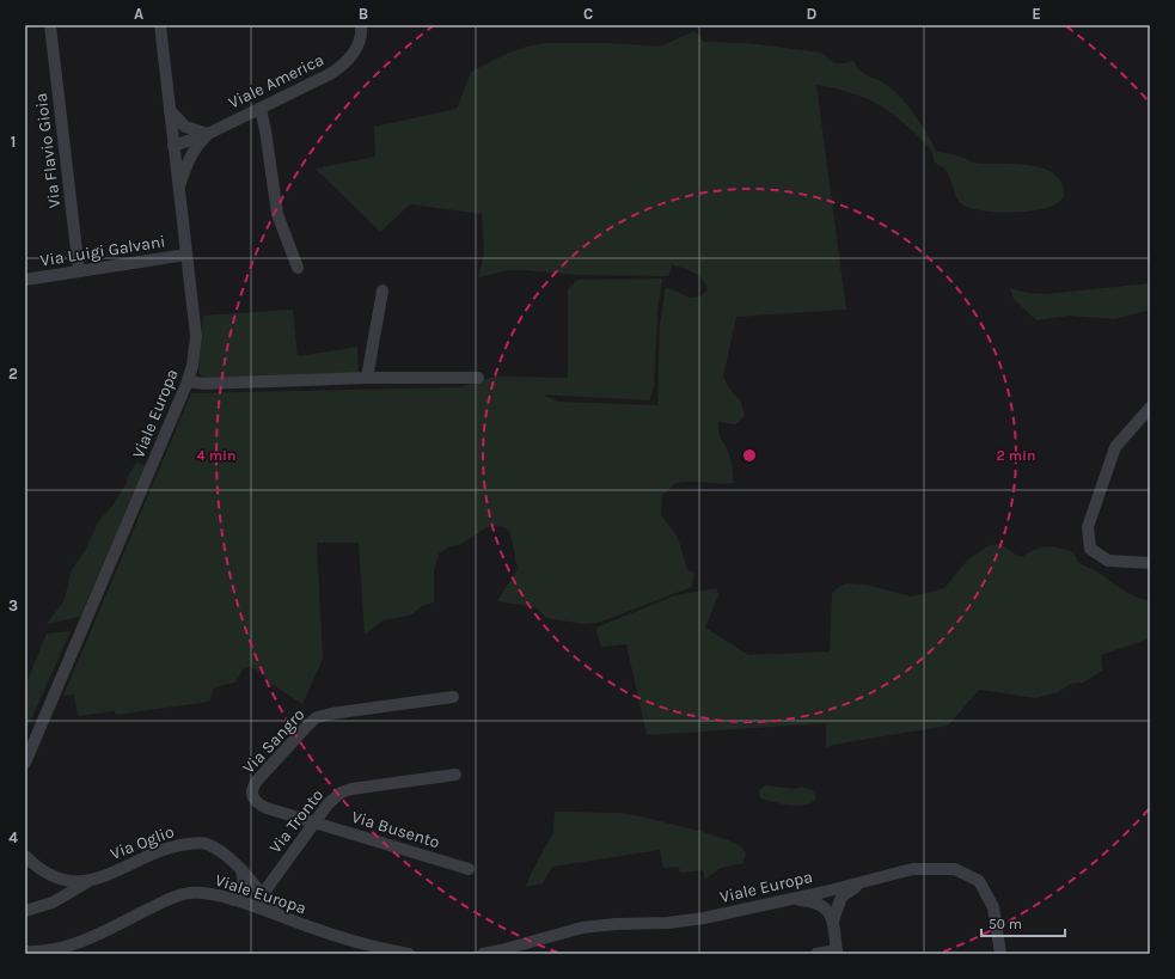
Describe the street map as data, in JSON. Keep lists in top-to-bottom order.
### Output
{
  "streets": {
    "street": [
      "Viale America",
      "Via Flavio Gioia",
      "Via Luigi Galvani",
      "Viale Europa",
      "Via Sangro",
      "Via Tronto",
      "Via Busento",
      "Via Oglio"
    ]
  },
  "crossings": [
    ["Viale America", "Viale Europa"],
    ["Via Flavio Gioia", "Via Luigi Galvani"],
    ["Via Luigi Galvani", "Viale Europa"],
    ["Viale Europa", "Via Oglio"],
    ["Via Sangro", "Via Tronto"],
    ["Via Sangro", "Via Busento"],
    ["Via Tronto", "Via Busento"],
    ["Via Tronto", "Via Oglio"]
  ],
  "scale_bar": "50 m",
  "grid": {
    "columns": [
      "A",
      "B",
      "C",
      "D",
      "E"
    ],
    "rows": [
      "1",
      "2",
      "3",
      "4"
    ]
  },
  "rings": ["2 min", "4 min"]
}
